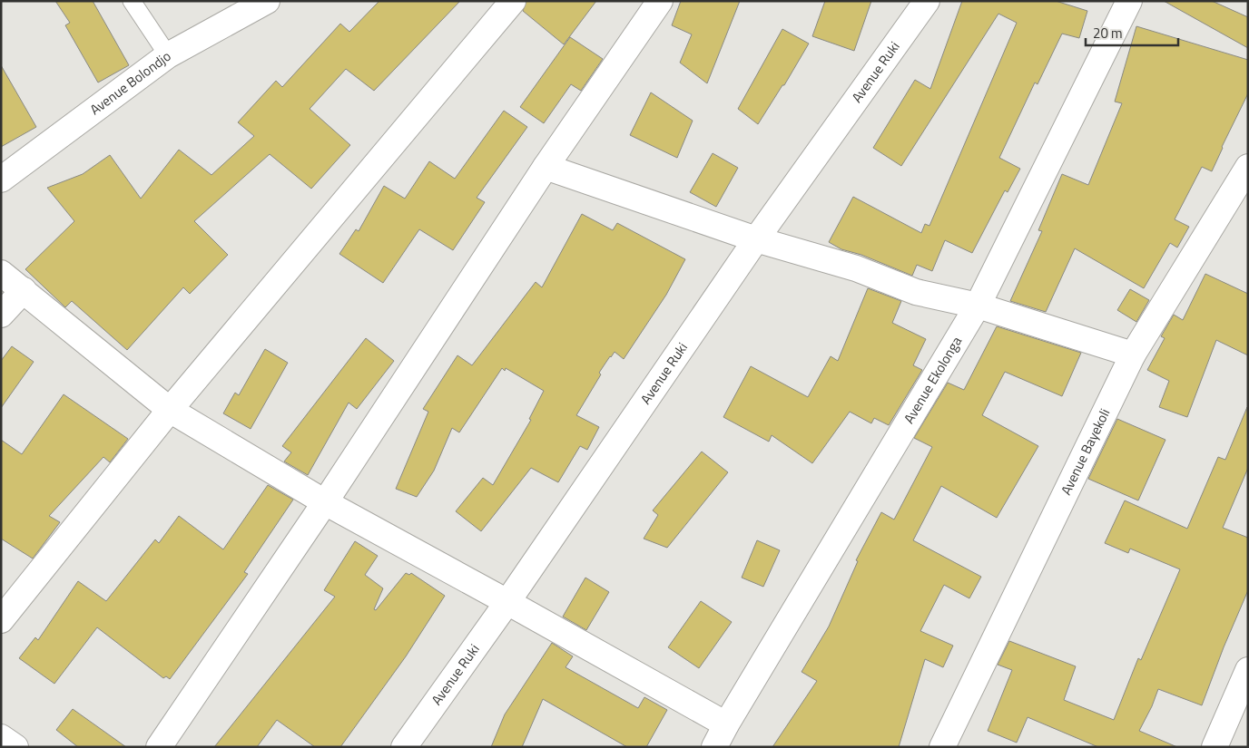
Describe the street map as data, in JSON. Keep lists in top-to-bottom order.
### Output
{
  "streets": {
    "street": [
      "Avenue Ruki",
      "Avenue Bolondjo",
      "Avenue Ekolonga",
      "Avenue Bayekoli"
    ]
  },
  "scale_bar": "20 m"
}
